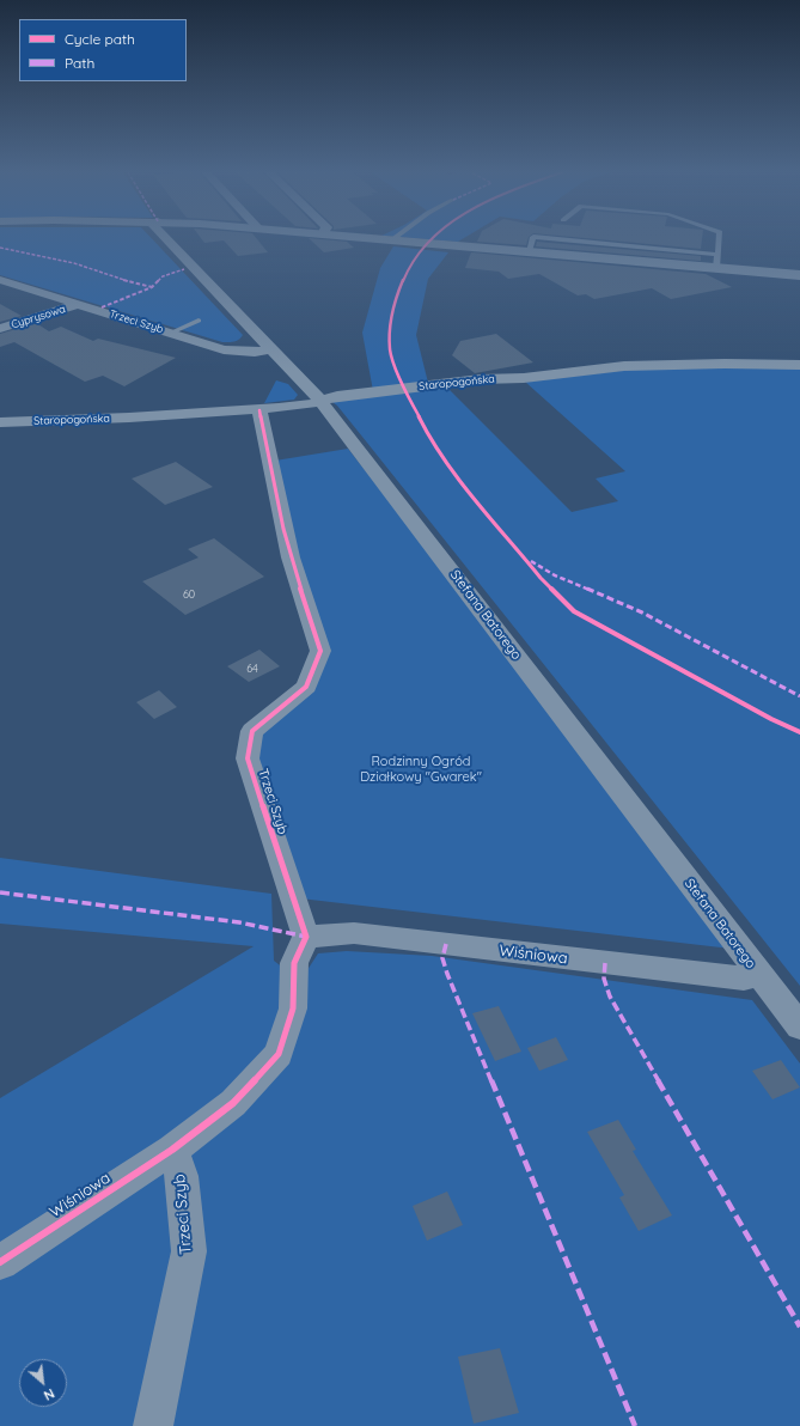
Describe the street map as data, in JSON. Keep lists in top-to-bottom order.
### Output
{
  "streets": {
    "street": [
      "Cyprysowa",
      "Trzeci Szyb",
      "Staropogońska",
      "Stefana Batorego",
      "Wiśniowa"
    ]
  },
  "crossings": [
    ["Cyprysowa", "Trzeci Szyb"],
    ["Trzeci Szyb", "Staropogońska"],
    ["Trzeci Szyb", "Stefana Batorego"],
    ["Trzeci Szyb", "Wiśniowa"],
    ["Staropogońska", "Stefana Batorego"],
    ["Stefana Batorego", "Wiśniowa"]
  ],
  "parks": ["Rodzinny Ogród Działkowy \"Gwarek\""],
  "house_numbers": ["60", "64"],
  "legend": ["Cycle path", "Path"],
  "north": "bottom right"
}
